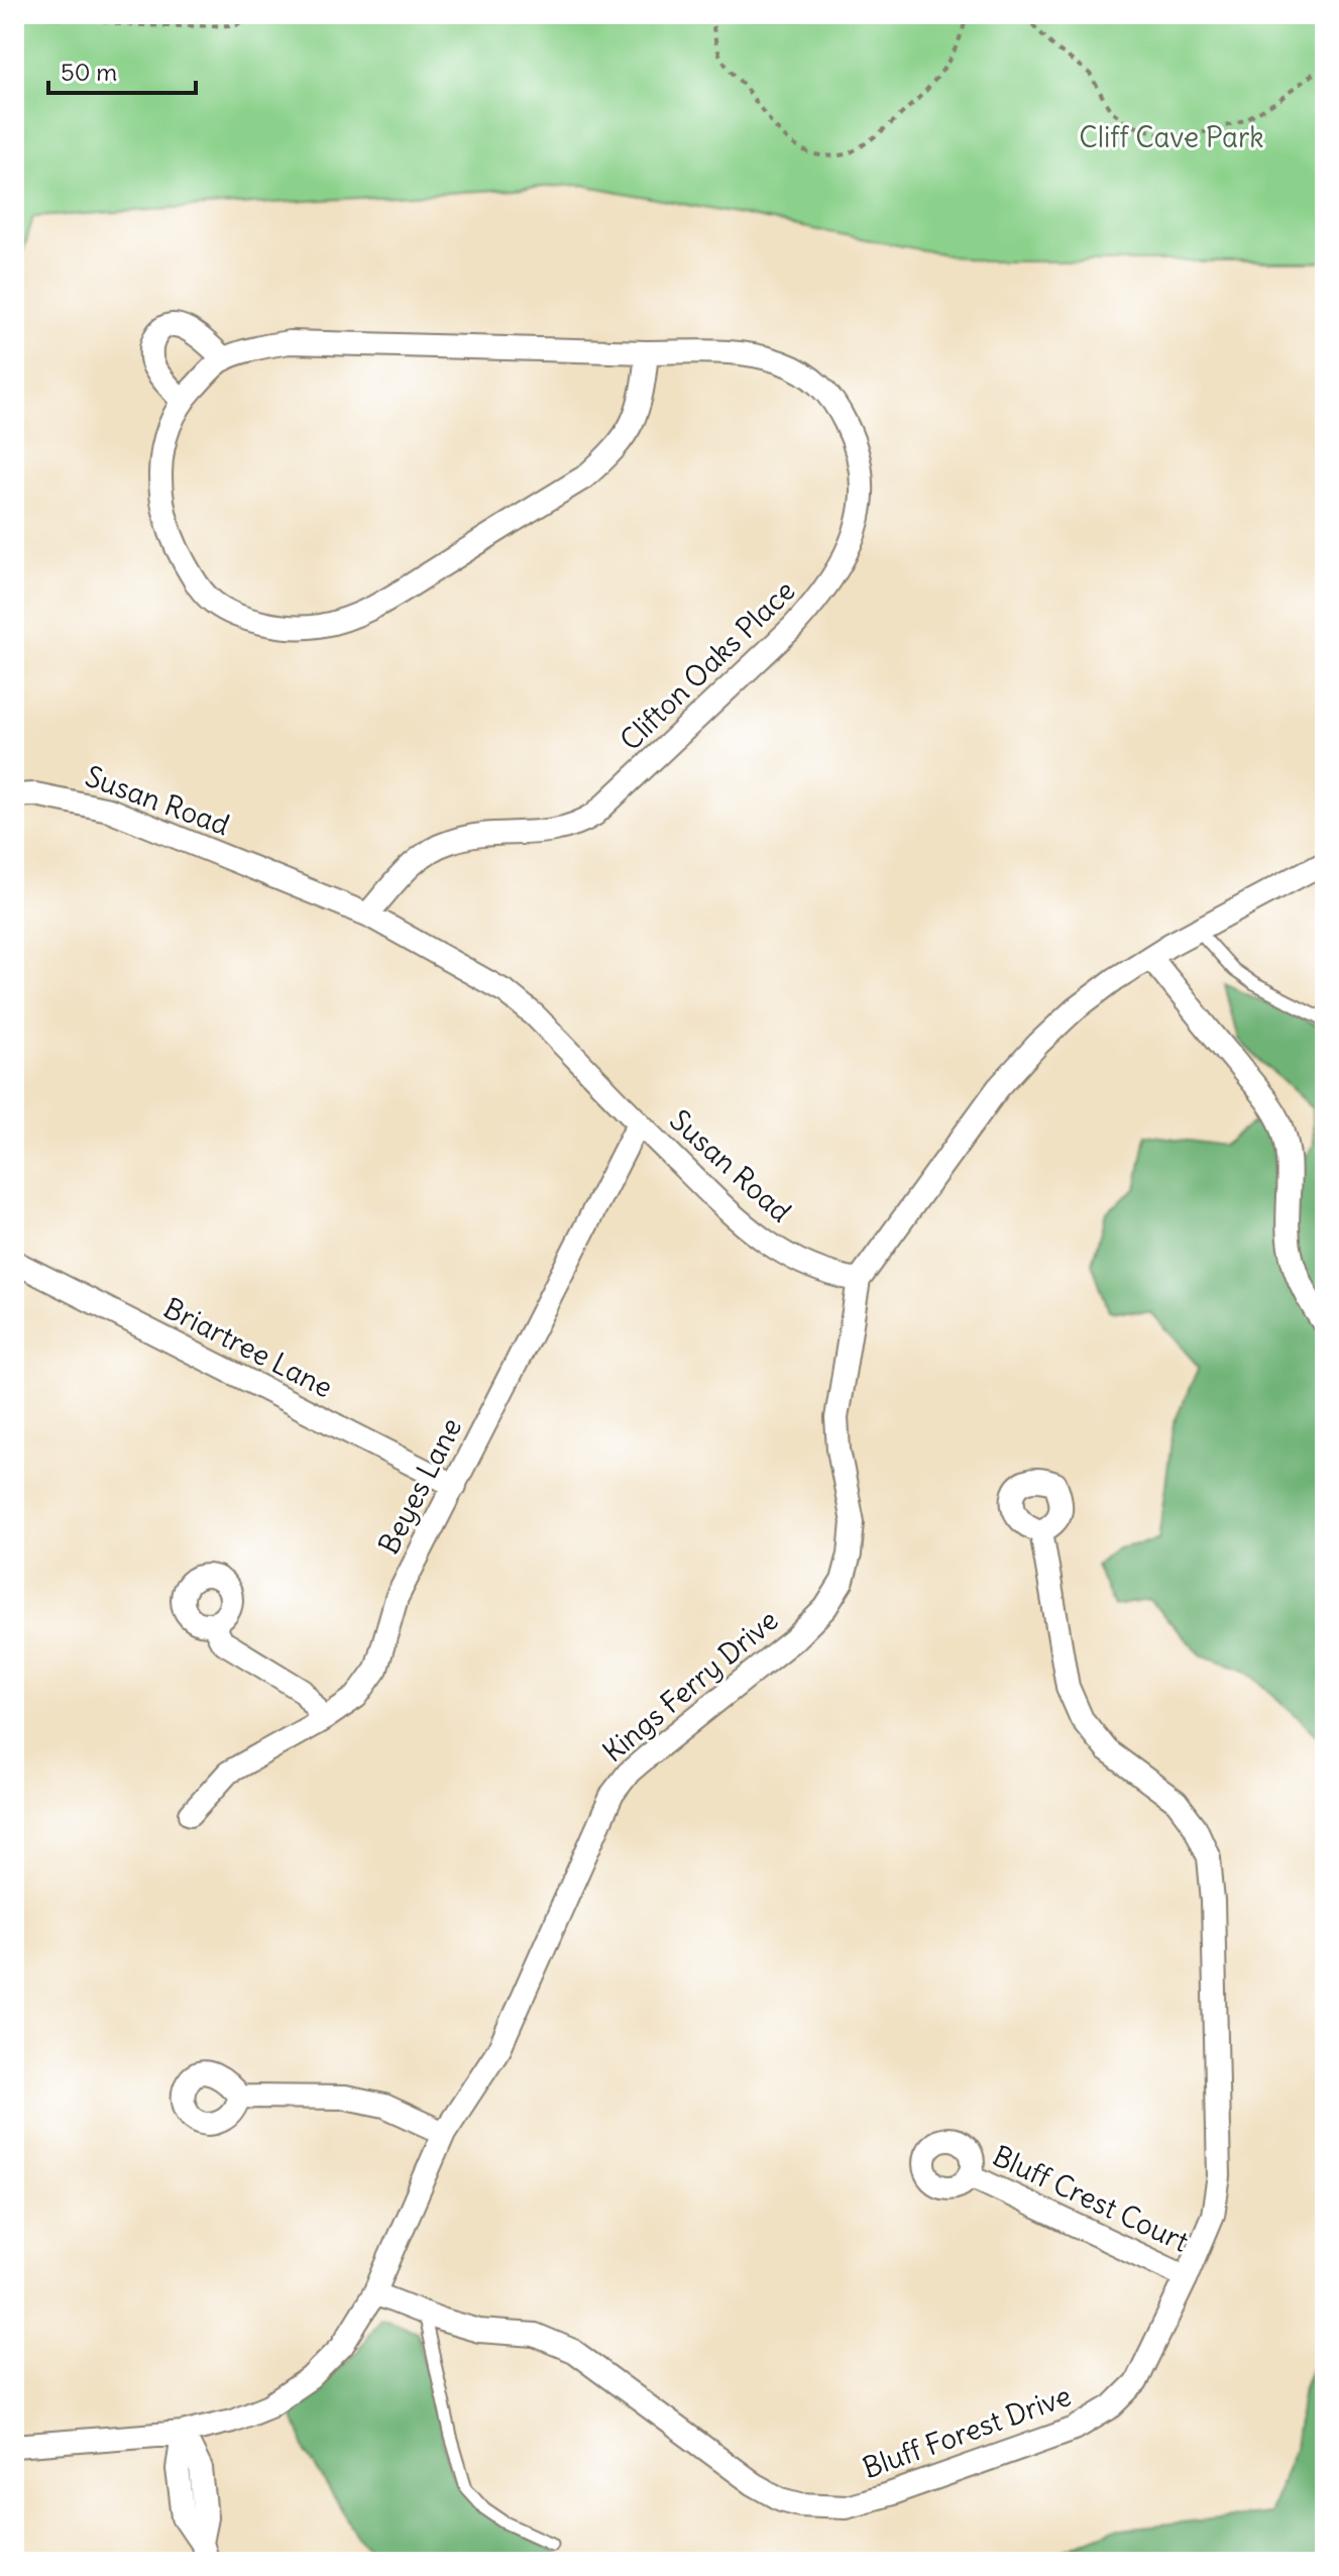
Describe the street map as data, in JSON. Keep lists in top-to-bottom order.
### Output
{
  "streets": {
    "street": [
      "Clifton Oaks Place",
      "Susan Road",
      "Briartree Lane",
      "Beyes Lane",
      "Kings Ferry Drive",
      "Bluff Crest Court",
      "Bluff Forest Drive"
    ]
  },
  "crossings": [
    ["Clifton Oaks Place", "Susan Road"],
    ["Susan Road", "Beyes Lane"],
    ["Susan Road", "Kings Ferry Drive"],
    ["Briartree Lane", "Beyes Lane"],
    ["Kings Ferry Drive", "Bluff Forest Drive"],
    ["Bluff Crest Court", "Bluff Forest Drive"]
  ],
  "parks": ["Cliff Cave Park"],
  "scale_bar": "50 m"
}
